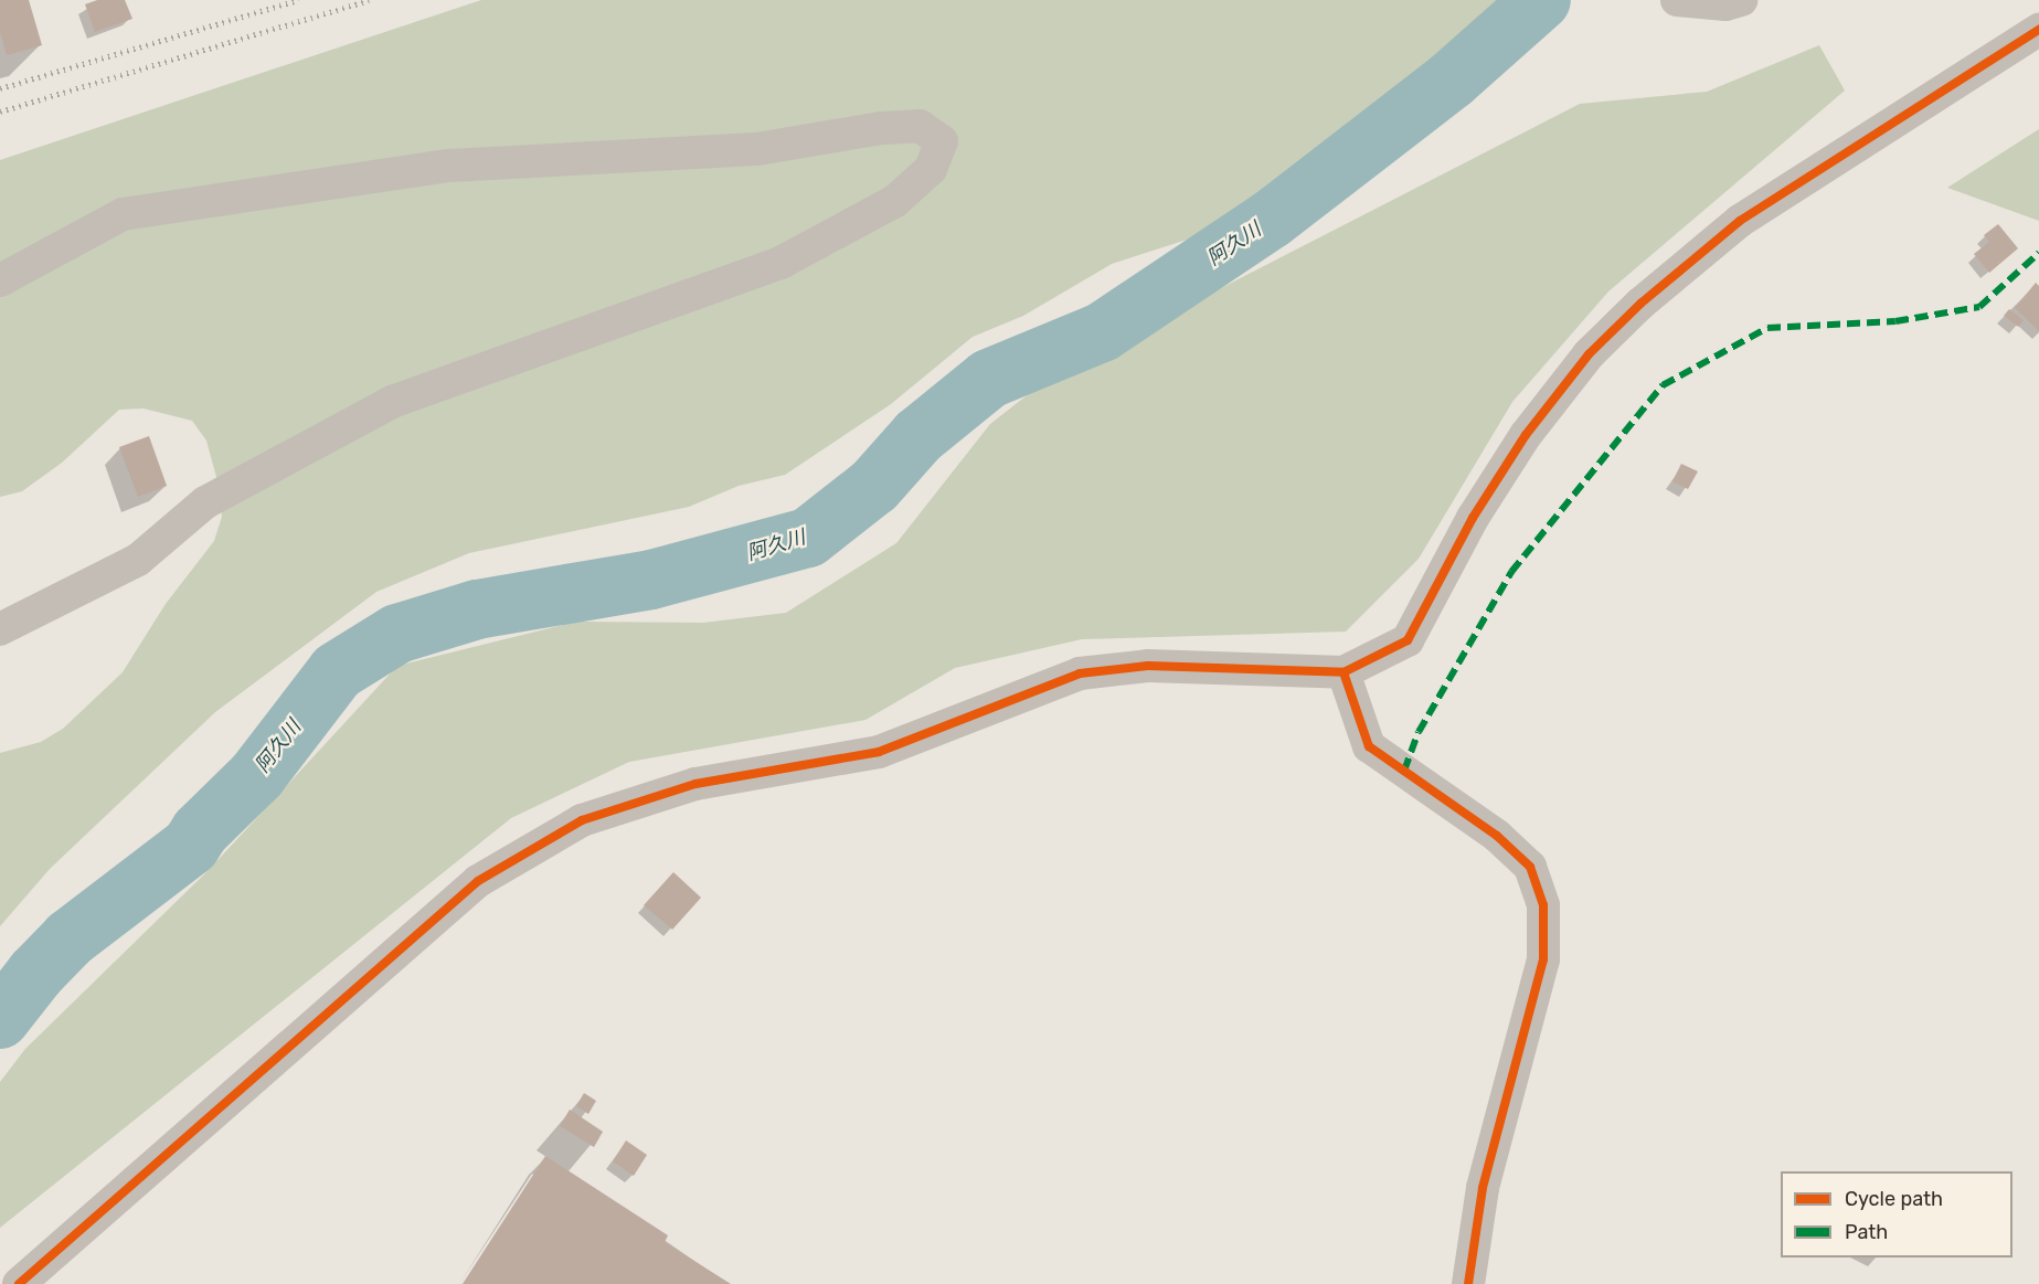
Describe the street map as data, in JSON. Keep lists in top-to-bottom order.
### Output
{
  "water": ["阿久川"],
  "legend": ["Cycle path", "Path"]
}
